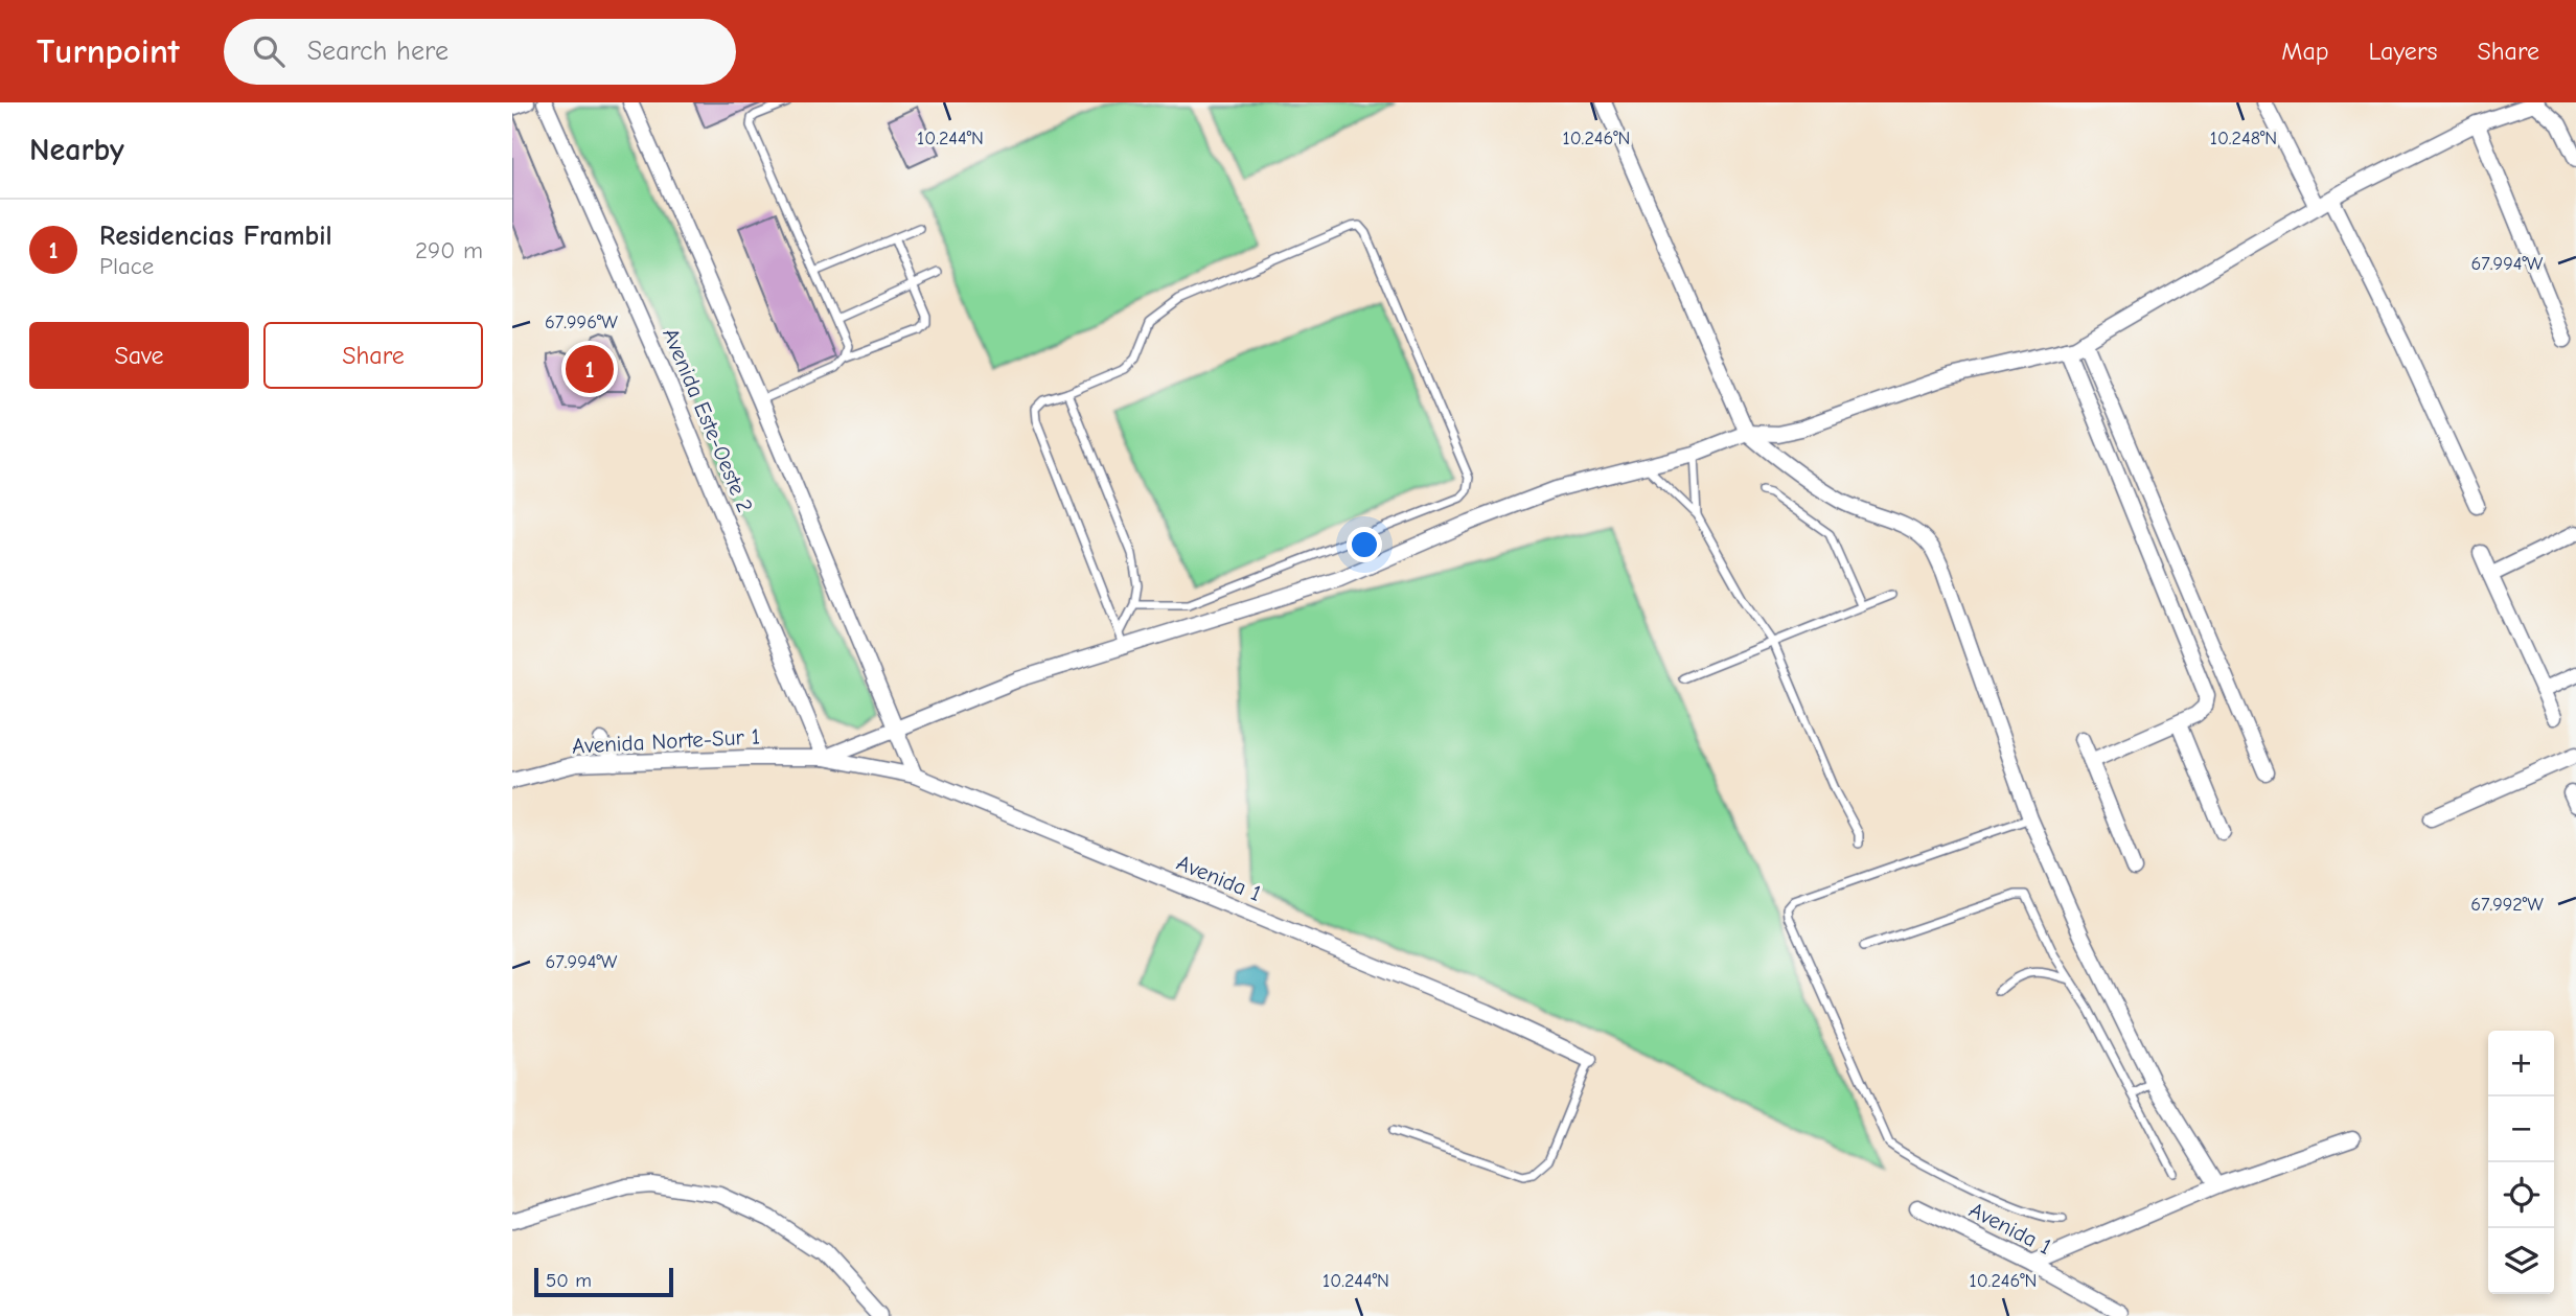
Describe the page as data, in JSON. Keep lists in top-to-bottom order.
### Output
{
  "streets": {
    "street": ["Avenida Este-Oeste 2", "Avenida Norte-Sur 1", "Avenida 1"]
  },
  "crossings": [
    ["Avenida Este-Oeste 2", "Avenida Norte-Sur 1"],
    ["Avenida Este-Oeste 2", "Avenida 1"],
    ["Avenida Norte-Sur 1", "Avenida 1"]
  ],
  "scale_bar": "50 m",
  "page": {
    "header": "Turnpoint",
    "search": "Search here",
    "nav": ["Map", "Layers", "Share"],
    "heading": "Nearby",
    "list": [
      {
        "mark": "1",
        "name": "Residencias Frambil",
        "note": "Place",
        "value": "290 m"
      }
    ],
    "buttons": ["Save", "Share"],
    "pins": "1",
    "map_buttons": ["+", "−"],
    "scale": "50 m"
  },
  "coordinates": [
    "10.248°N",
    "10.244°N",
    "10.246°N",
    "67.994°W",
    "67.996°W",
    "67.992°W"
  ]
}
